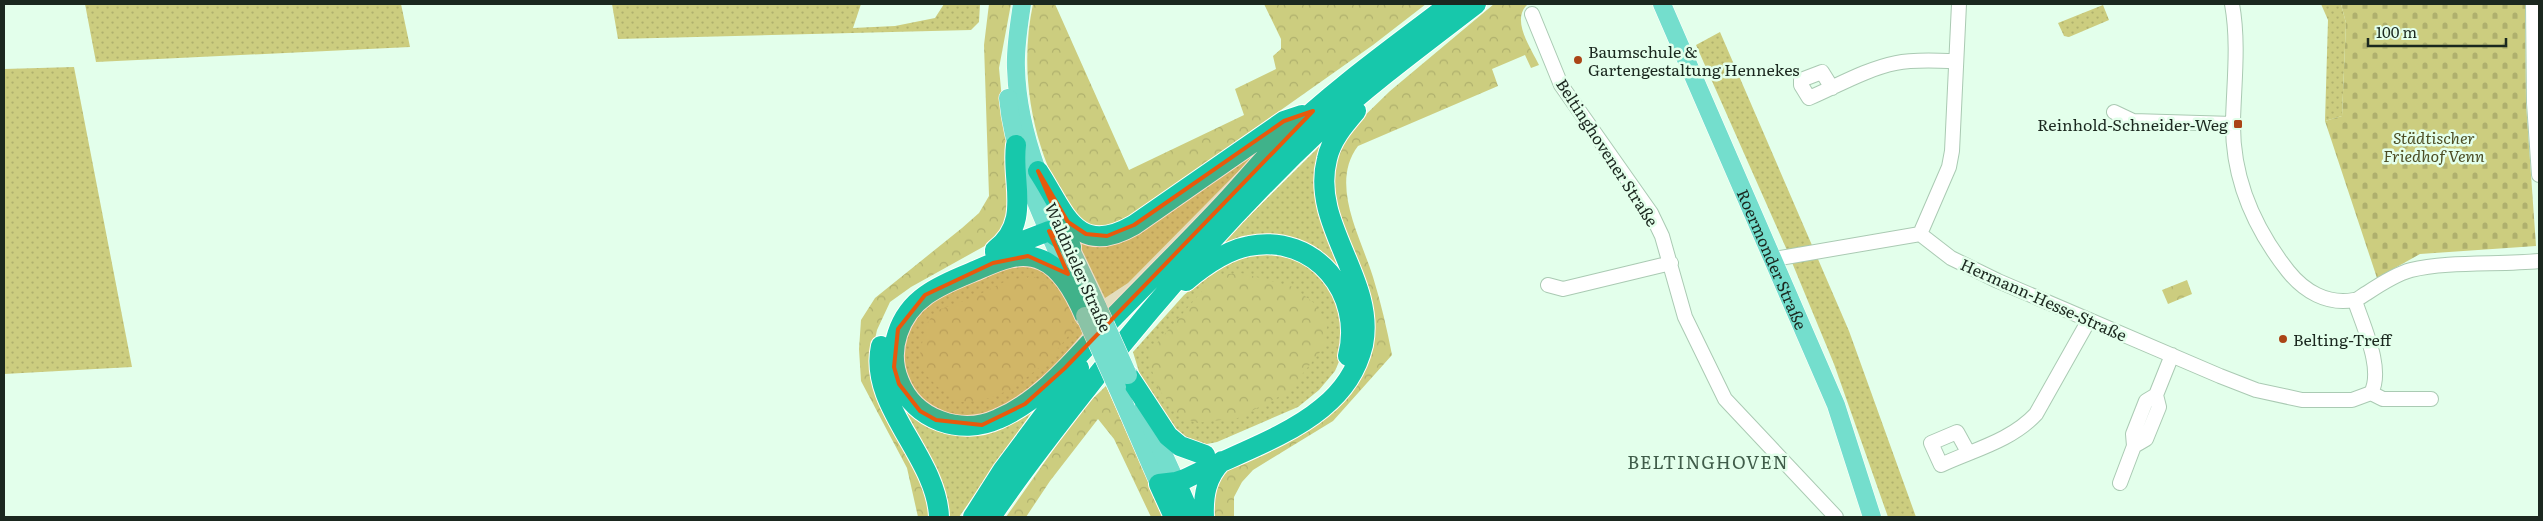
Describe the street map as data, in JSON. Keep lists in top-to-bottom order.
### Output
{
  "streets": {
    "highway": ["Waldnieler Straße"],
    "main road": ["Roermonder Straße"],
    "street": ["Beltinghovener Straße", "Hermann-Hesse-Straße"]
  },
  "districts": ["BELTINGHOVEN"],
  "parks": ["Städtischer Friedhof Venn"],
  "places": {
    "other": ["Baumschule & Gartengestaltung Hennekes", "Belting-Treff"],
    "transit": ["Reinhold-Schneider-Weg"]
  },
  "scale_bar": "100 m"
}
